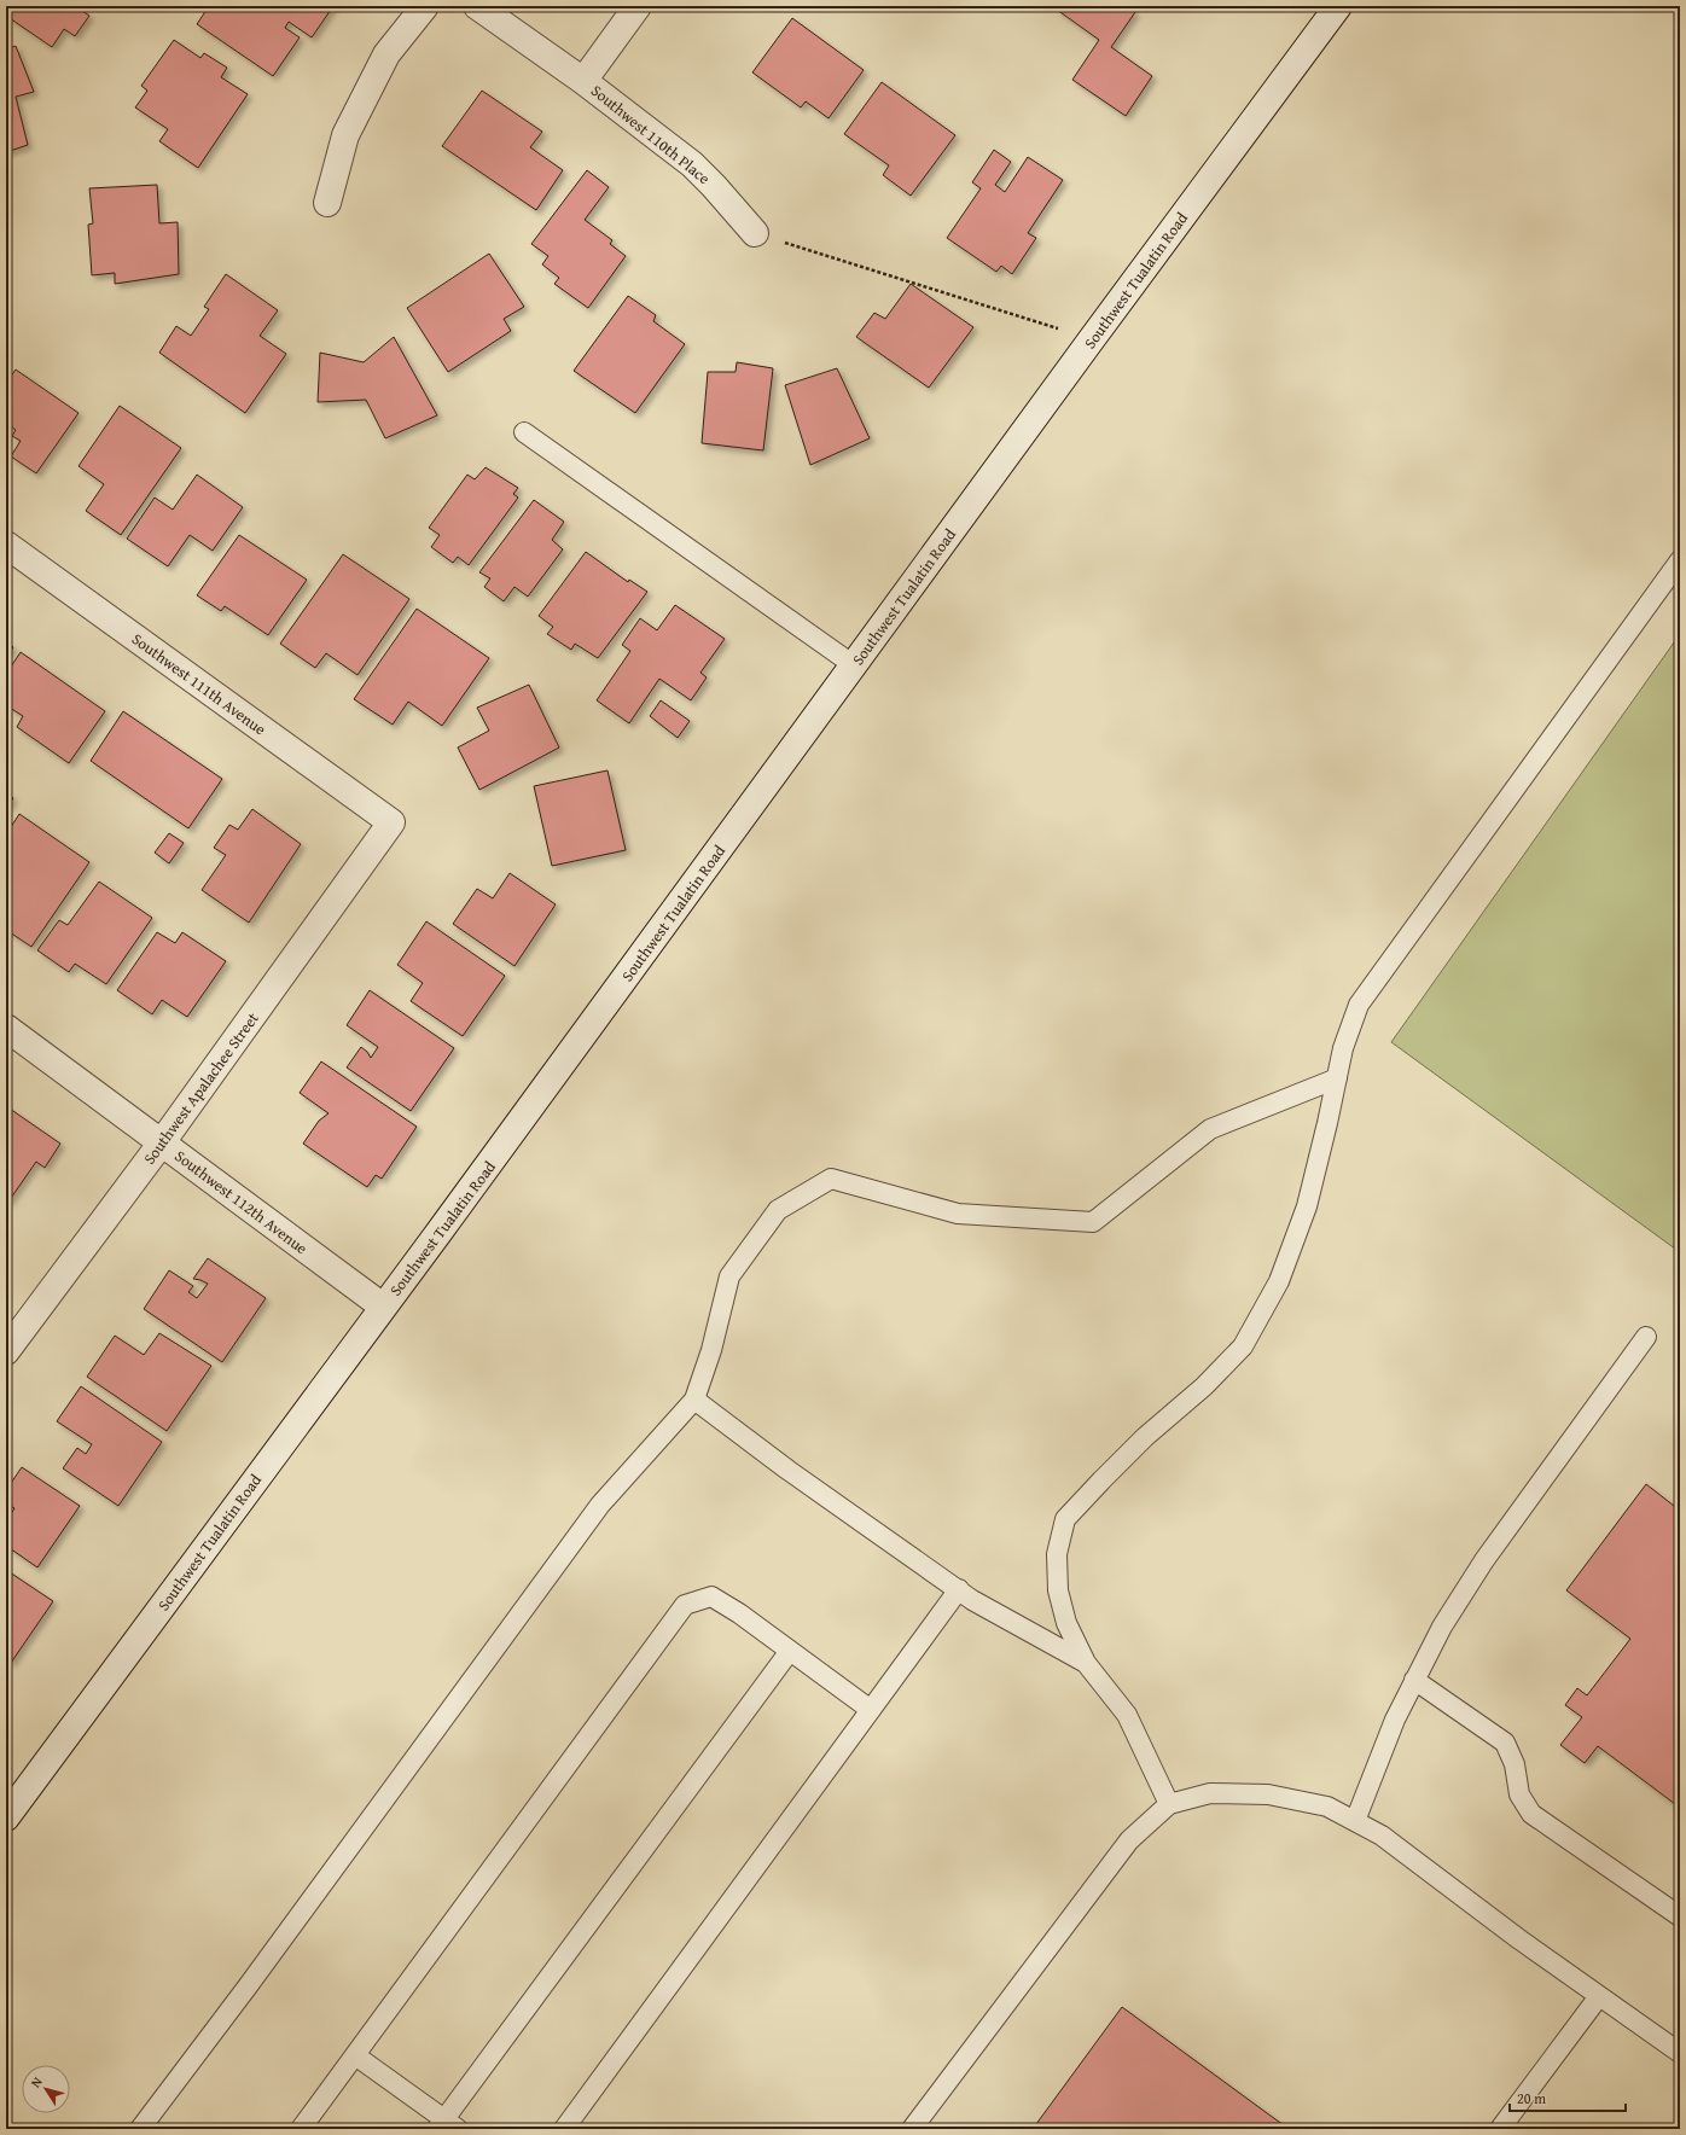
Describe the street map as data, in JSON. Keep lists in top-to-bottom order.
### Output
{
  "streets": {
    "street": [
      "Southwest 110th Place",
      "Southwest Tualatin Road",
      "Southwest 111th Avenue",
      "Southwest Apalachee Street",
      "Southwest 112th Avenue"
    ]
  },
  "crossings": [
    ["Southwest Tualatin Road", "Southwest 112th Avenue"],
    ["Southwest 111th Avenue", "Southwest Apalachee Street"],
    ["Southwest Apalachee Street", "Southwest 112th Avenue"]
  ],
  "scale_bar": "20 m",
  "north": "top left"
}
